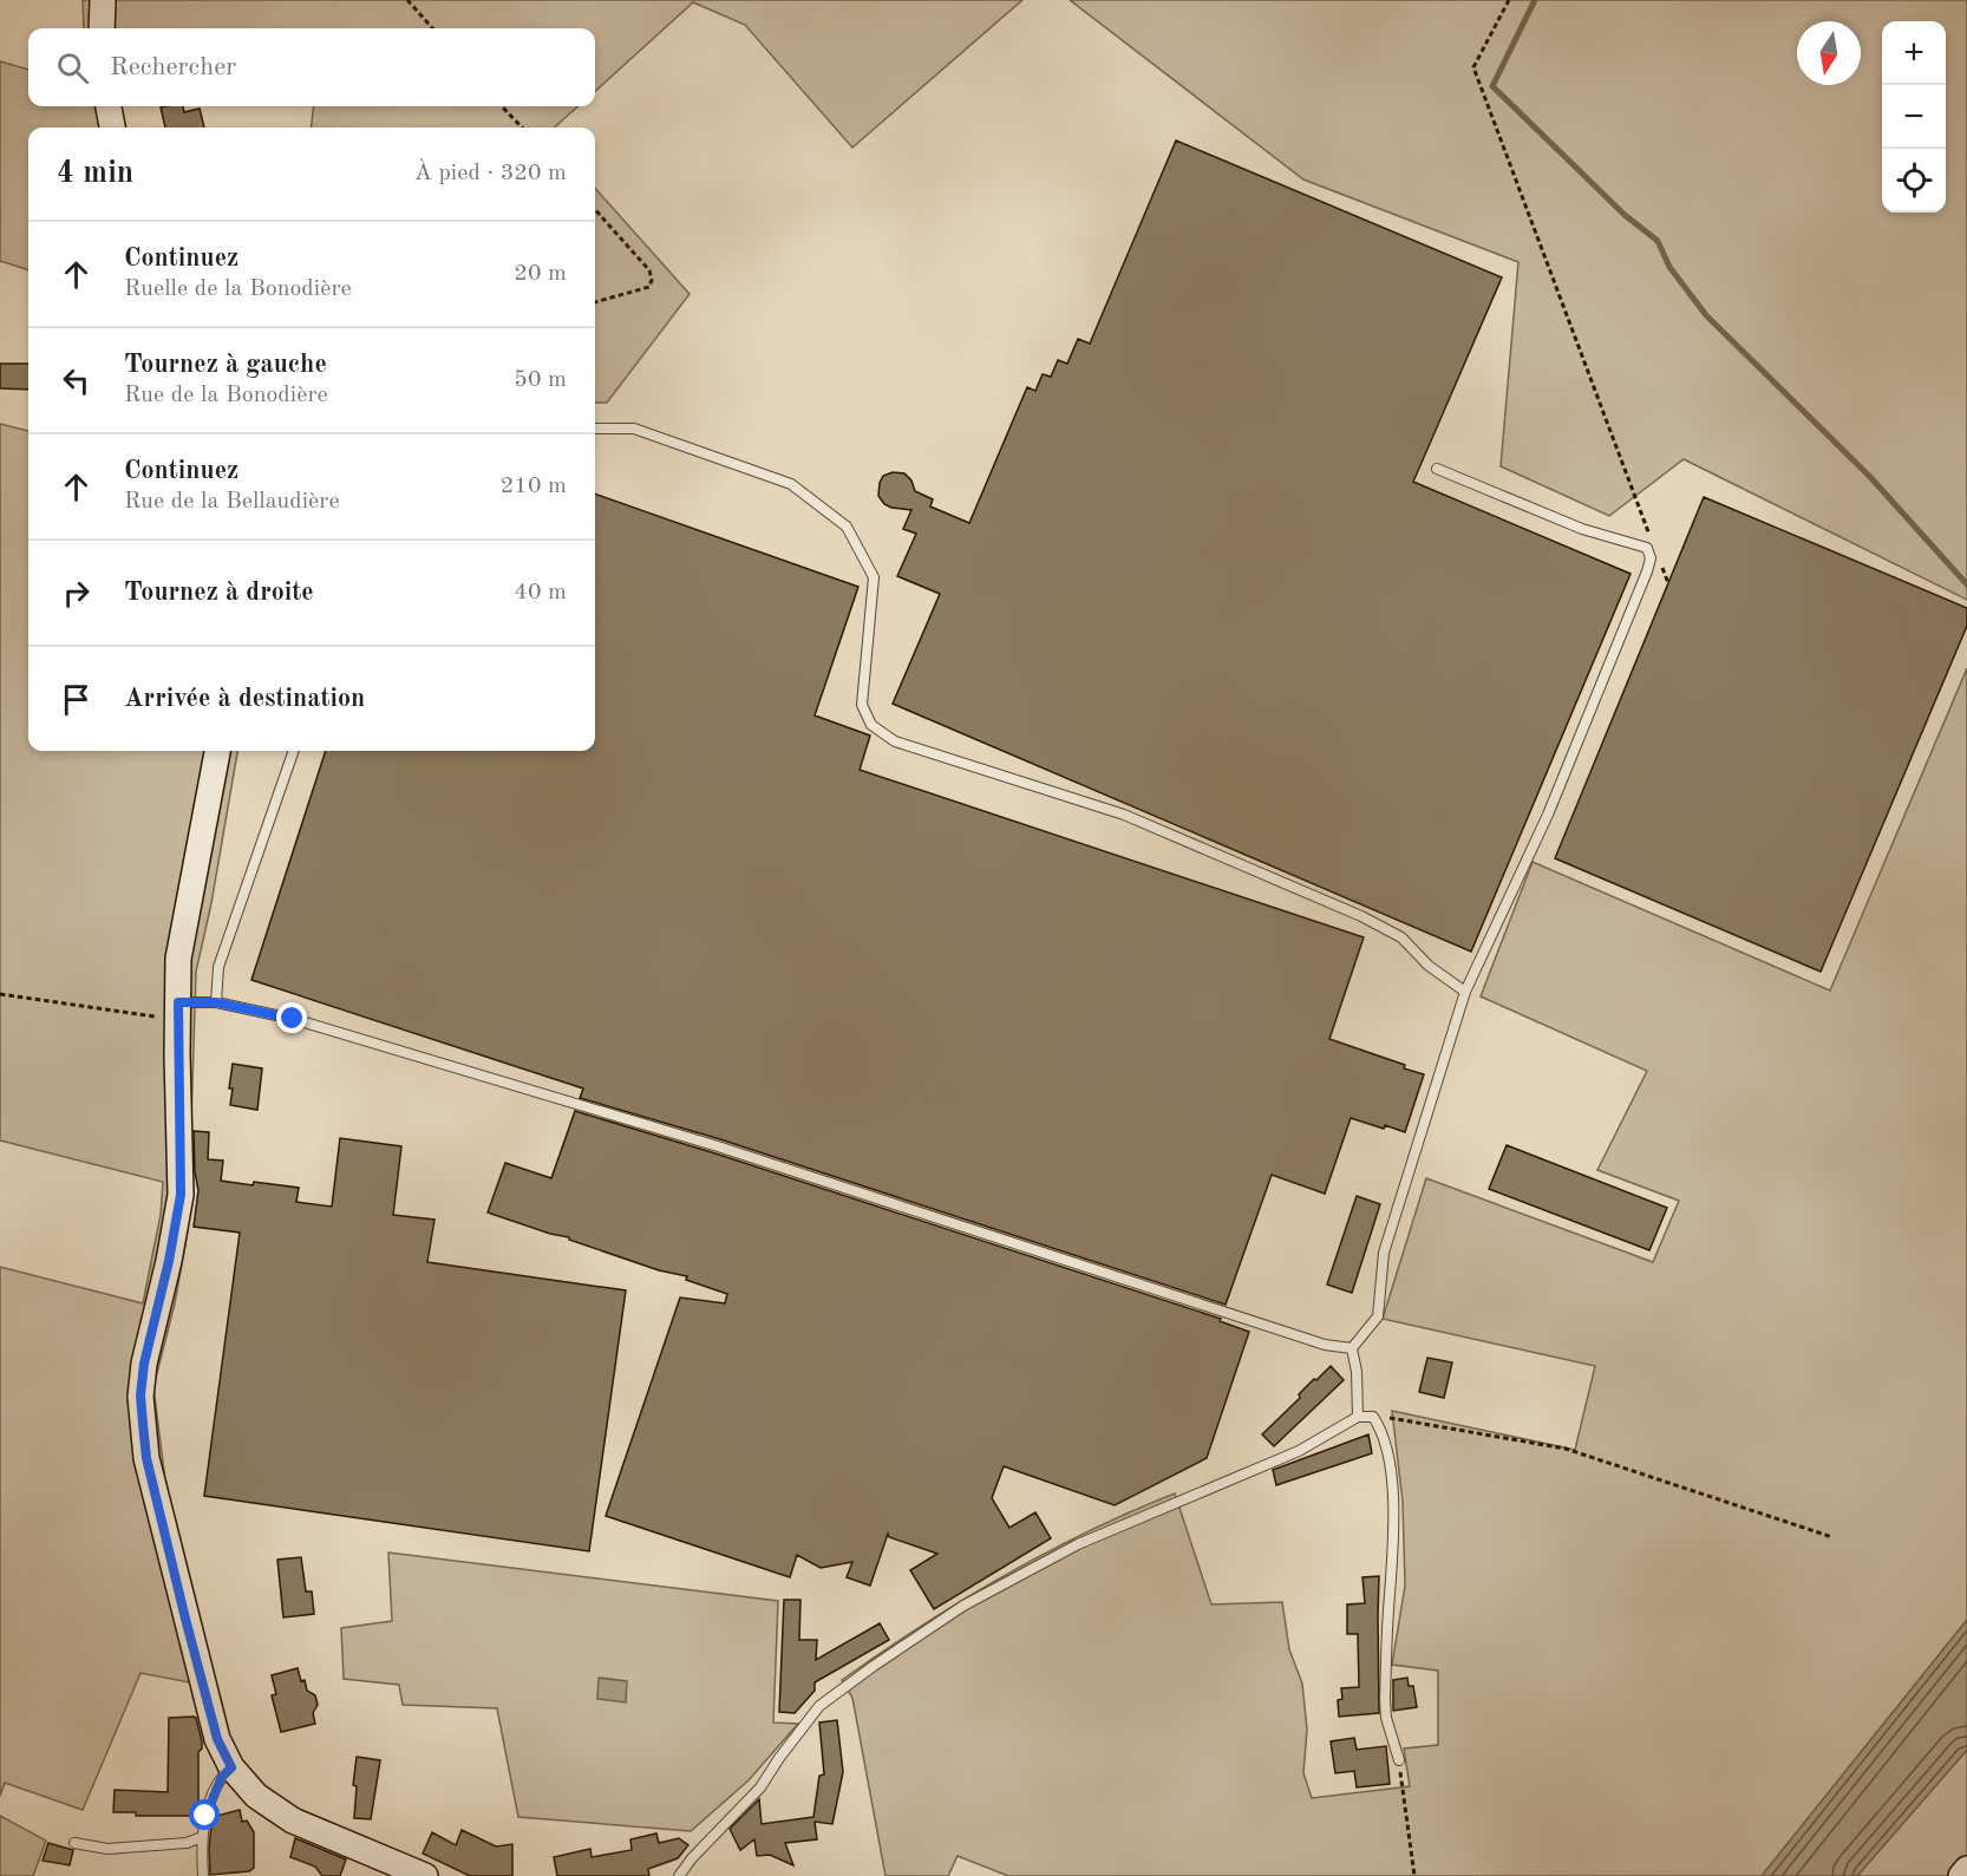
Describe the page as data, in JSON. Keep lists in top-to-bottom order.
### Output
{
  "north": "bottom",
  "page": {
    "map_buttons": ["+", "−"],
    "search": "Rechercher",
    "heading": ["4 min", "À pied · 320 m"],
    "list": [
      ["Continuez", "Ruelle de la Bonodière", "20 m"],
      ["Tournez à gauche", "Rue de la Bonodière", "50 m"],
      ["Continuez", "Rue de la Bellaudière", "210 m"],
      ["Tournez à droite", "40 m"],
      "Arrivée à destination"
    ]
  }
}
